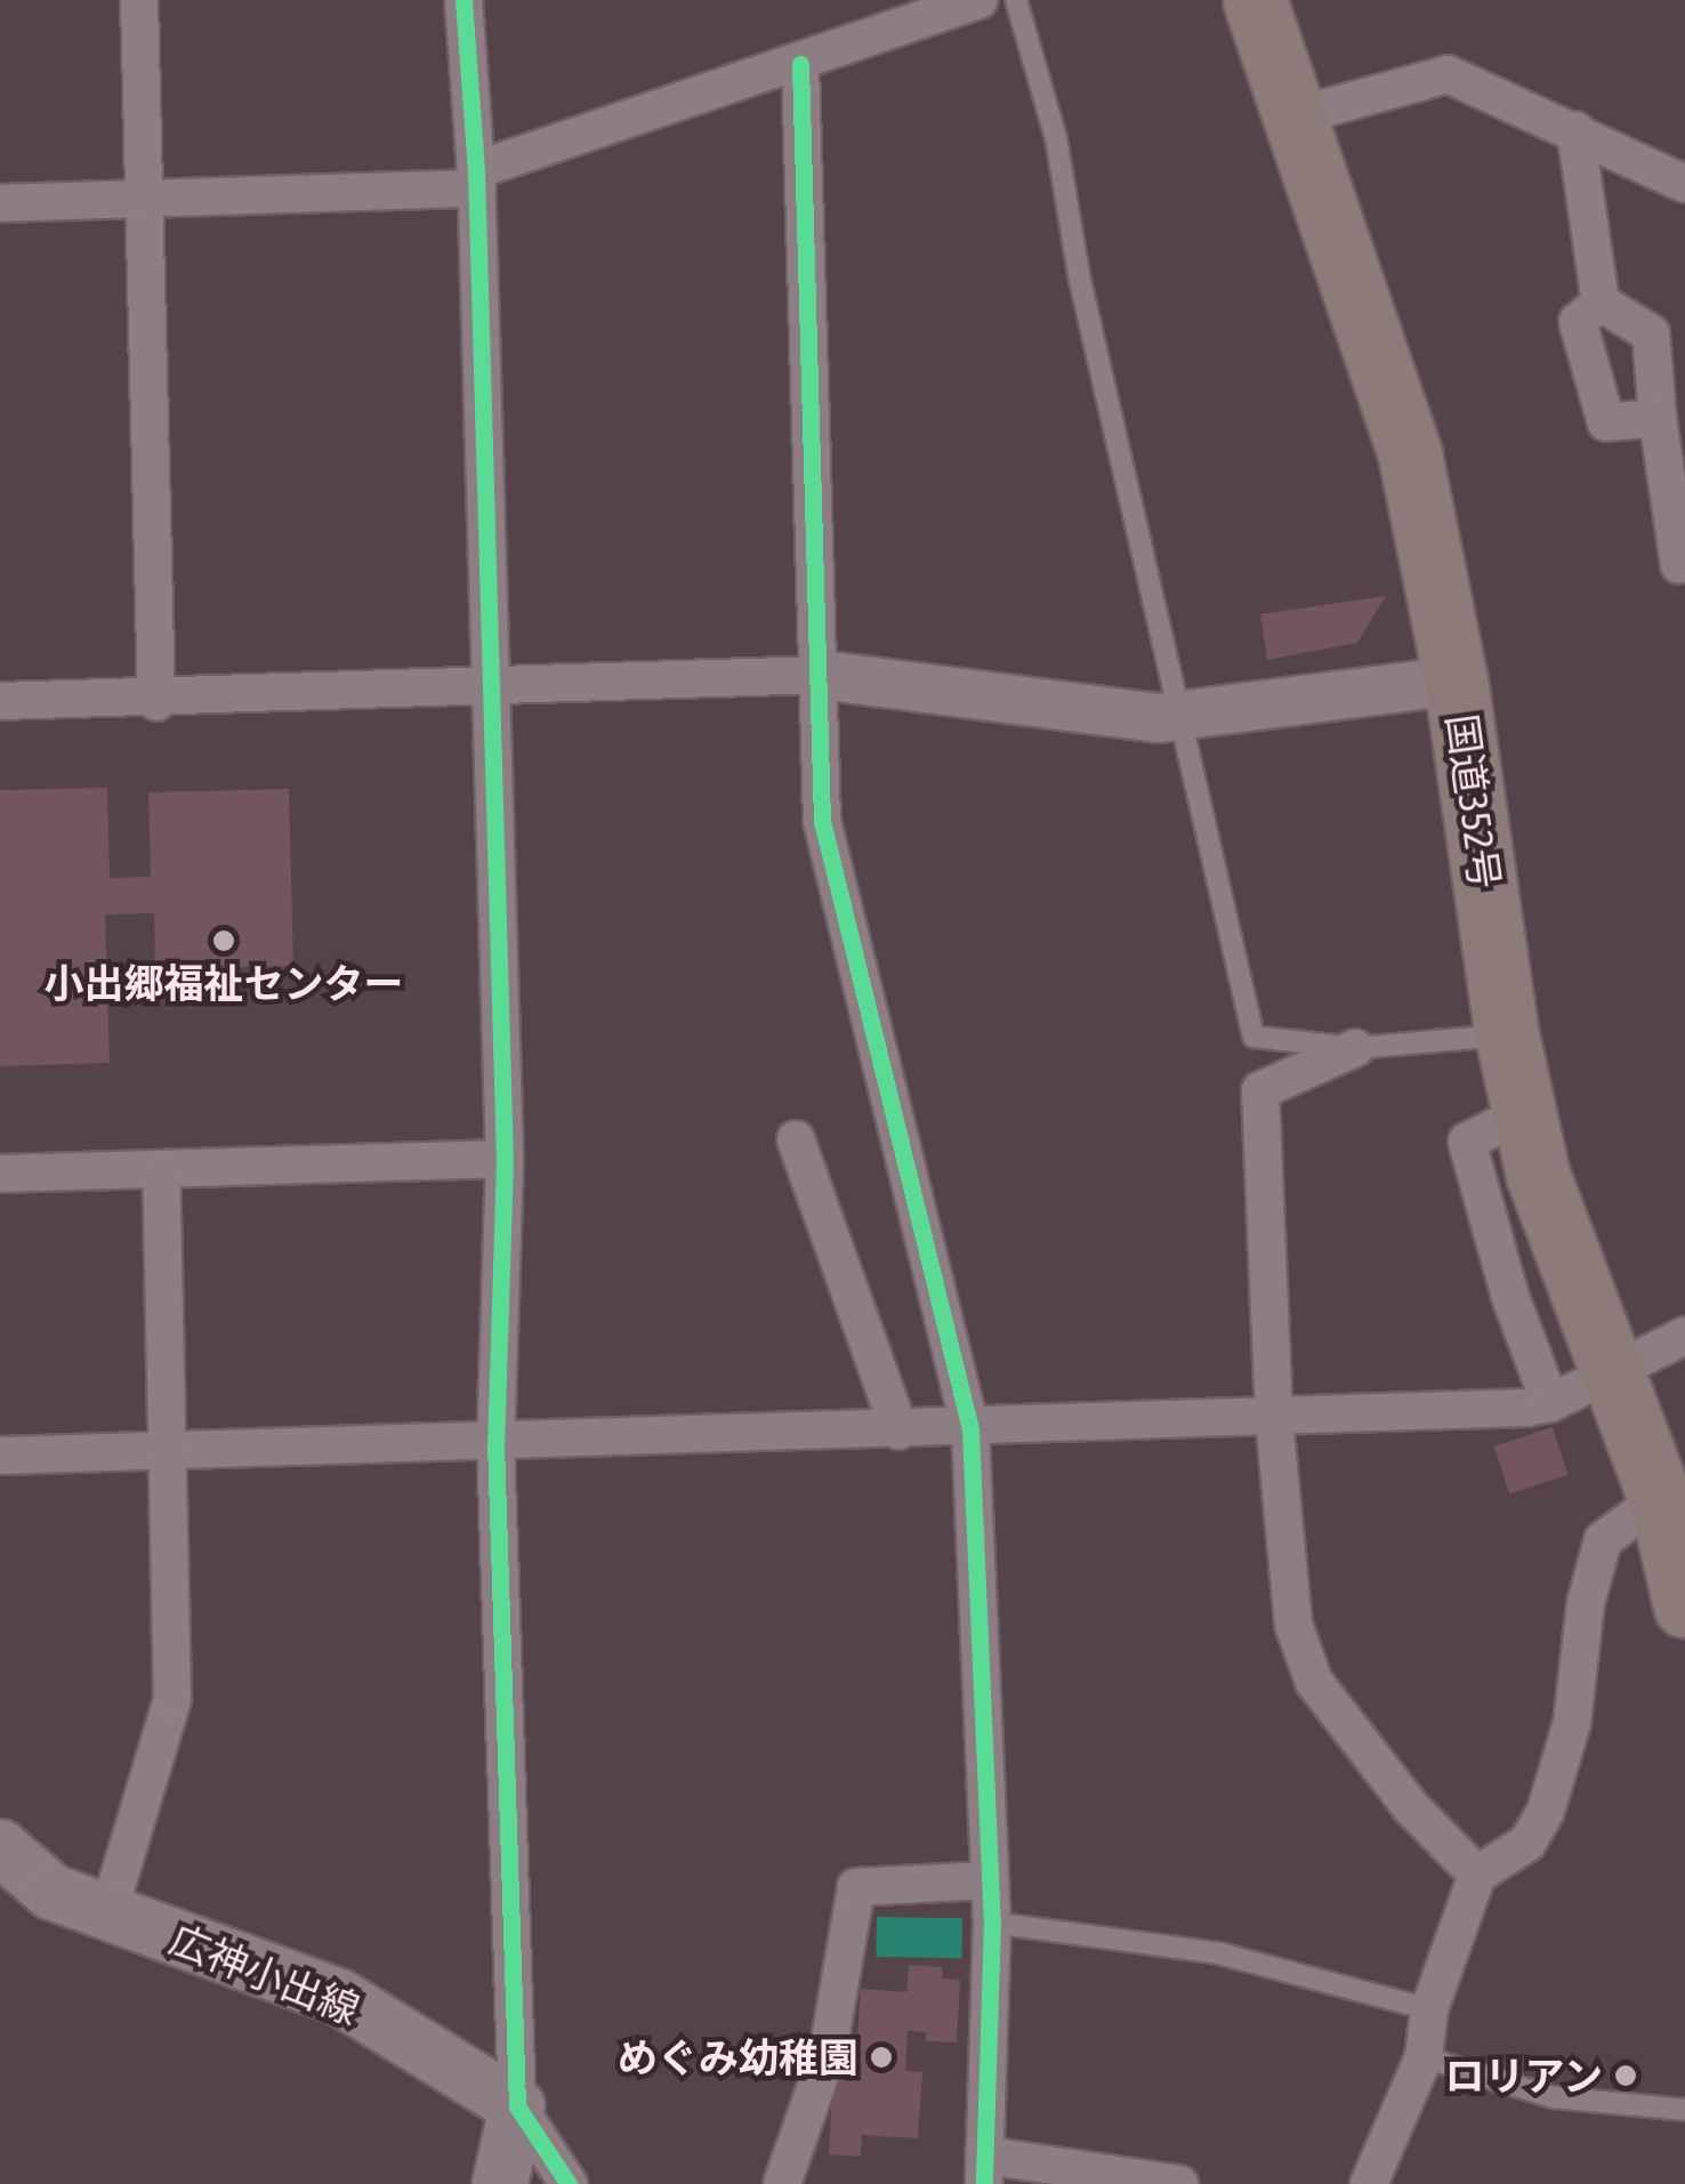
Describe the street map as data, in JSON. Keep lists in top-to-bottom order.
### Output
{
  "streets": {
    "highway": ["国道352号"],
    "main road": ["広神小出線"]
  },
  "places": ["小出郷福祉センター", "めぐみ幼稚園", "ロリアン"]
}
